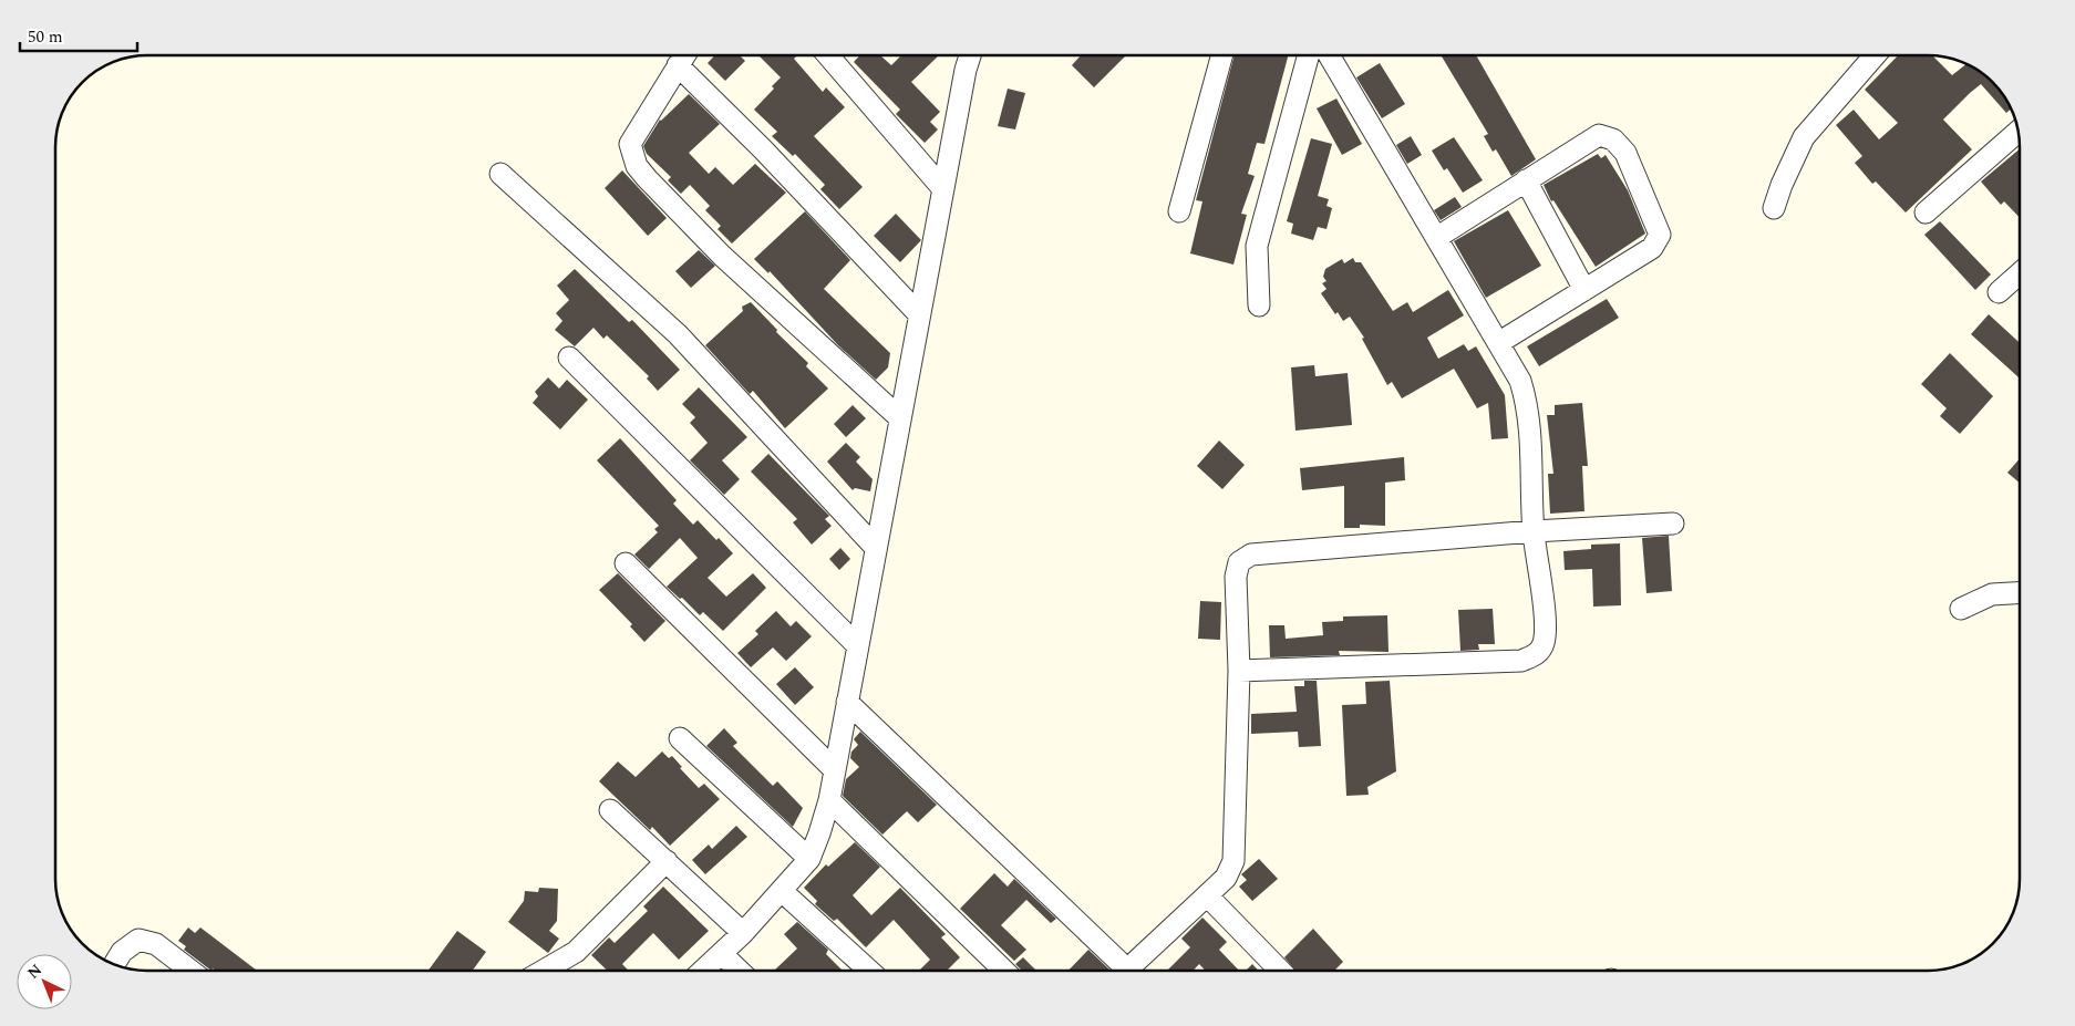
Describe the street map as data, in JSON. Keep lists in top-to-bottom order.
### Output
{
  "scale_bar": "50 m",
  "north": "top left"
}
